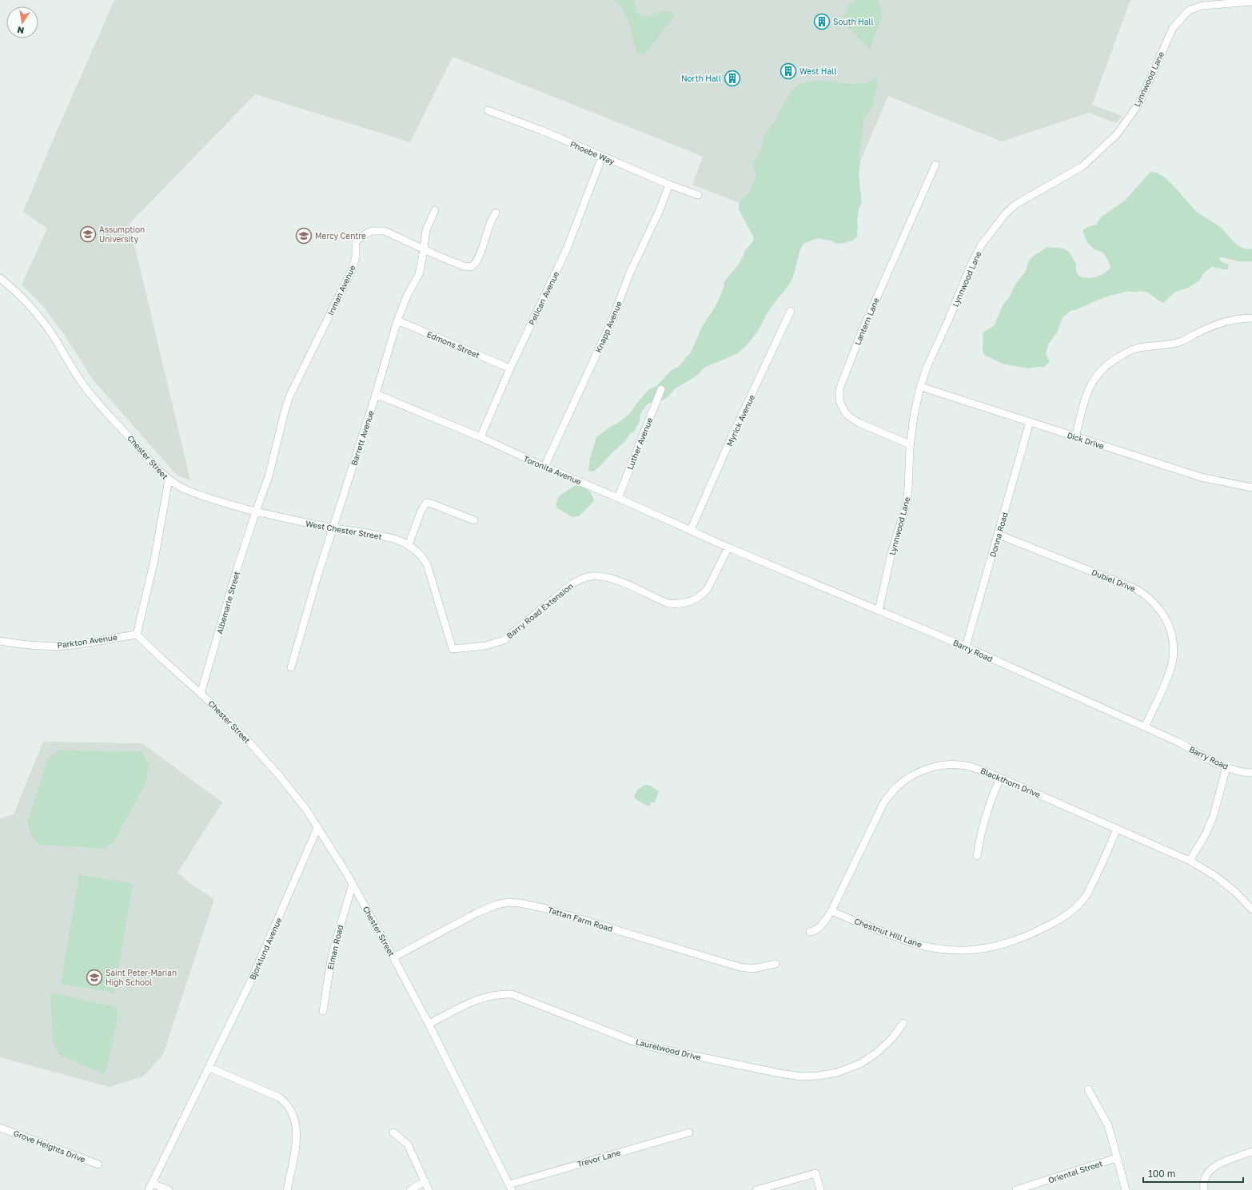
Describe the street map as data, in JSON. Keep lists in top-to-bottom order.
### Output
{
  "streets": {
    "street": [
      "Lynnwood Lane",
      "Phoebe Way",
      "Inman Avenue",
      "Pelican Avenue",
      "Lantern Lane",
      "Knapp Avenue",
      "Edmons Street",
      "Myrick Avenue",
      "Barrett Avenue",
      "Dick Drive",
      "Luther Avenue",
      "Chester Street",
      "Toronita Avenue",
      "West Chester Street",
      "Donna Road",
      "Dubiel Drive",
      "Albemarle Street",
      "Barry Road Extension",
      "Parkton Avenue",
      "Barry Road",
      "Blackthorn Drive",
      "Tattan Farm Road",
      "Chestnut Hill Lane",
      "Elman Road",
      "Bjorklund Avenue",
      "Laurelwood Drive",
      "Grove Heights Drive",
      "Trevor Lane",
      "Oriental Street"
    ]
  },
  "crossings": [
    ["Lynnwood Lane", "Lantern Lane"],
    ["Lynnwood Lane", "Dick Drive"],
    ["Lynnwood Lane", "Barry Road"],
    ["Phoebe Way", "Pelican Avenue"],
    ["Phoebe Way", "Knapp Avenue"],
    ["Inman Avenue", "Barrett Avenue"],
    ["Inman Avenue", "West Chester Street"],
    ["Inman Avenue", "Albemarle Street"],
    ["Pelican Avenue", "Edmons Street"],
    ["Pelican Avenue", "Toronita Avenue"],
    ["Knapp Avenue", "Toronita Avenue"],
    ["Edmons Street", "Barrett Avenue"],
    ["Myrick Avenue", "Toronita Avenue"],
    ["Barrett Avenue", "Toronita Avenue"],
    ["Barrett Avenue", "West Chester Street"],
    ["Dick Drive", "Donna Road"],
    ["Luther Avenue", "Toronita Avenue"],
    ["Chester Street", "West Chester Street"],
    ["Chester Street", "Albemarle Street"],
    ["Chester Street", "Parkton Avenue"],
    ["Chester Street", "Tattan Farm Road"],
    ["Chester Street", "Elman Road"],
    ["Chester Street", "Bjorklund Avenue"],
    ["Chester Street", "Laurelwood Drive"],
    ["Chester Street", "Trevor Lane"],
    ["Toronita Avenue", "Barry Road Extension"],
    ["Toronita Avenue", "Barry Road"],
    ["West Chester Street", "Albemarle Street"],
    ["West Chester Street", "Barry Road Extension"],
    ["Donna Road", "Dubiel Drive"],
    ["Donna Road", "Barry Road"],
    ["Dubiel Drive", "Barry Road"],
    ["Barry Road Extension", "Barry Road"],
    ["Blackthorn Drive", "Chestnut Hill Lane"]
  ],
  "places": {
    "building": ["South Hall", "West Hall", "North Hall"],
    "school or university": ["Assumption University", "Mercy Centre", "Saint Peter-Marian High School"]
  },
  "scale_bar": "100 m",
  "north": "bottom"
}
